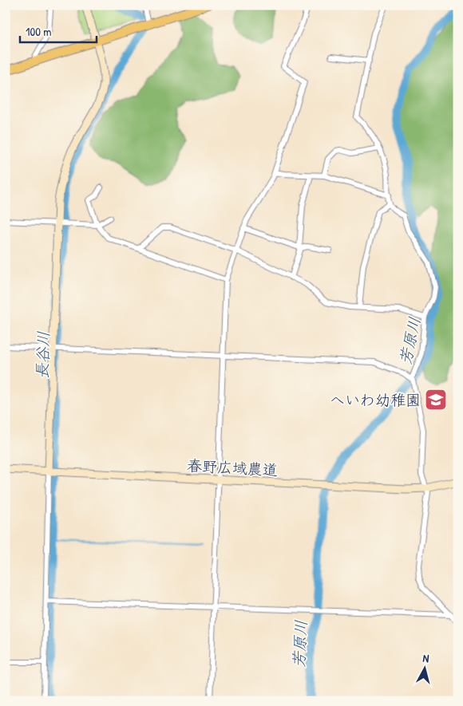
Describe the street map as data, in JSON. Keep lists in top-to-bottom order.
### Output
{
  "streets": {
    "street": ["春野広域農道"]
  },
  "water": ["芳原川", "長谷川"],
  "places": {
    "school or university": ["へいわ幼稚園"]
  },
  "scale_bar": "100 m",
  "north": "top"
}
